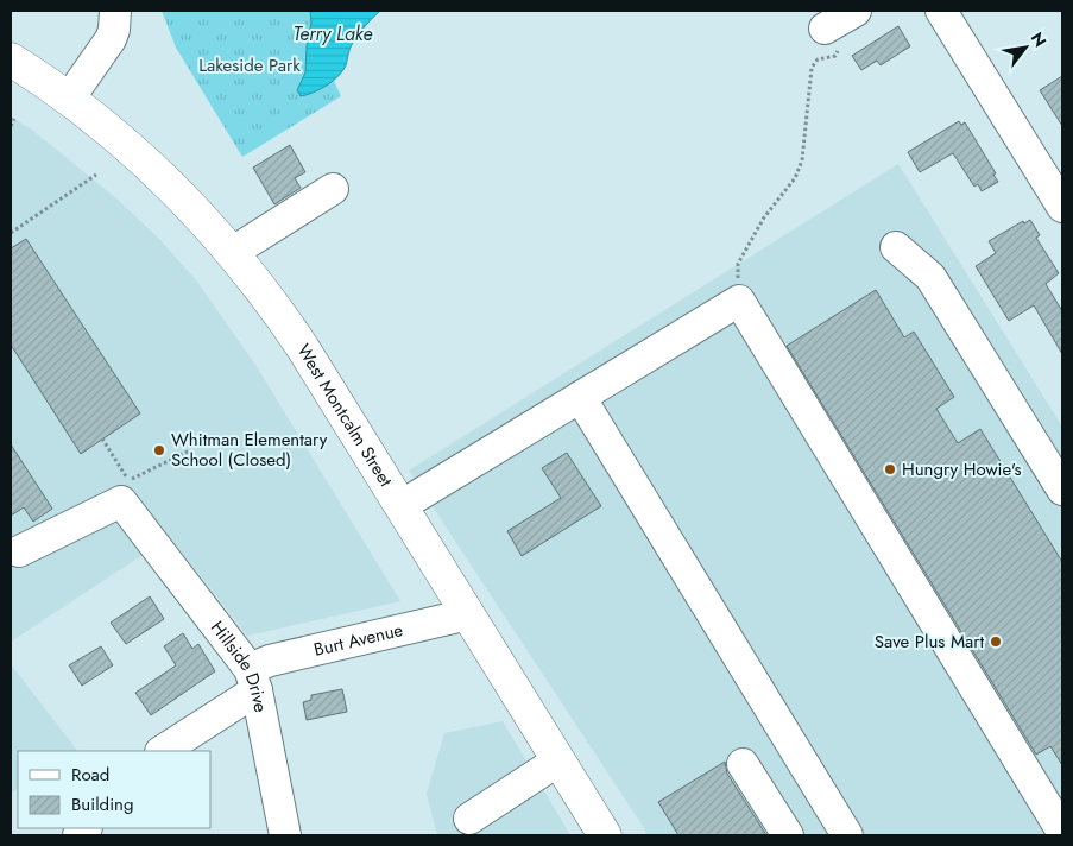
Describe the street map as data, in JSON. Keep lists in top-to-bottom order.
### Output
{
  "streets": {
    "main road": ["West Montcalm Street"],
    "street": ["Burt Avenue", "Hillside Drive"]
  },
  "crossings": [
    ["West Montcalm Street", "Burt Avenue"],
    ["Burt Avenue", "Hillside Drive"]
  ],
  "water": ["Terry Lake"],
  "parks": ["Lakeside Park"],
  "places": ["Whitman Elementary School (Closed)", "Hungry Howie's", "Save Plus Mart"],
  "legend": ["Road", "Building"],
  "north": "top right"
}
